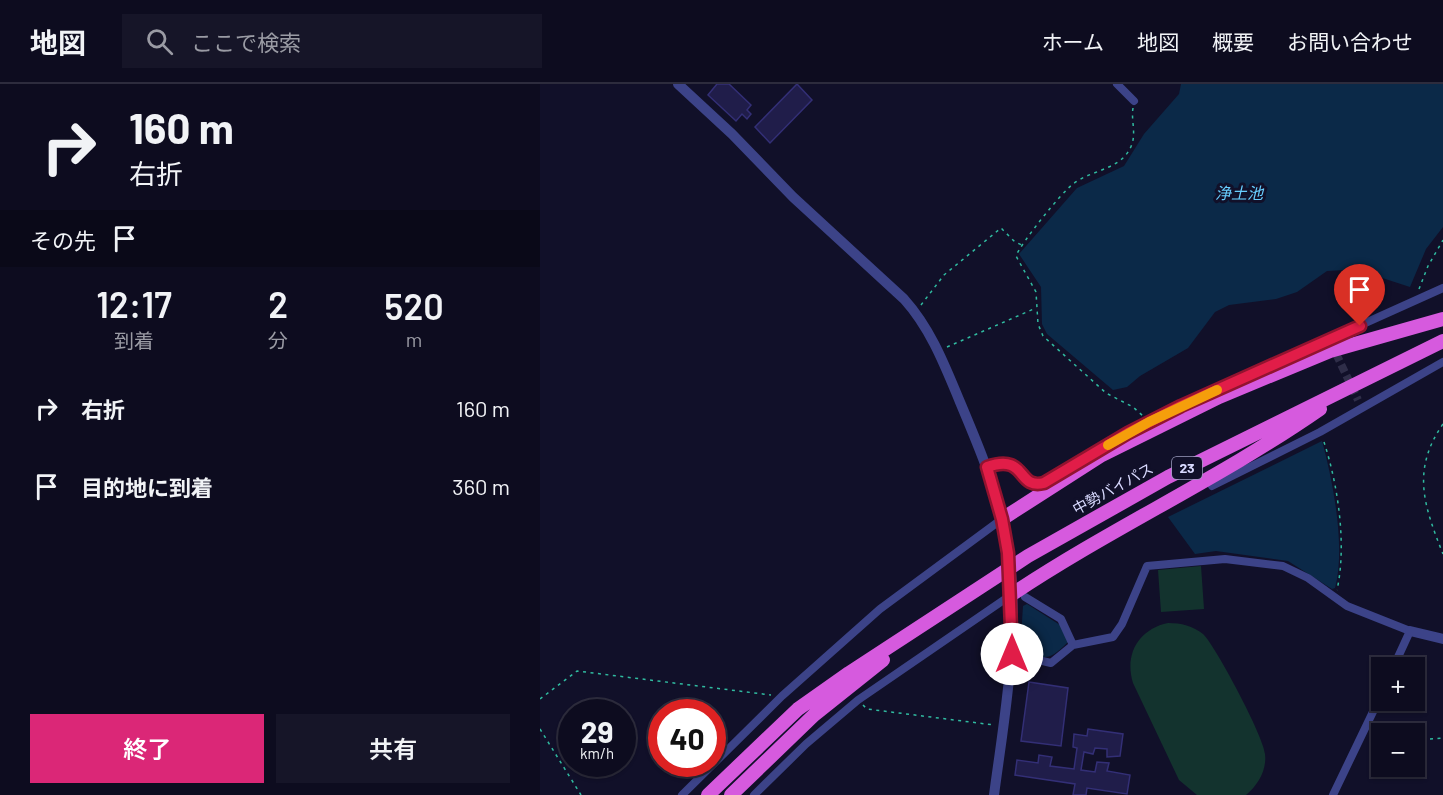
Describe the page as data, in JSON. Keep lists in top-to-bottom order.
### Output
{
  "streets": {
    "highway": ["23", "中勢バイパス"]
  },
  "water": ["浄土池"],
  "page": {
    "header": "地図",
    "search": "ここで検索",
    "nav": [
      "ホーム",
      "地図",
      "概要",
      "お問い合わせ"
    ],
    "turn": ["160 m", "右折"],
    "then": "その先",
    "eta": [
      "12:17",
      "到着",
      "2",
      "分",
      "520",
      "m"
    ],
    "list": [
      {
        "name": "右折",
        "value": "160 m"
      },
      {
        "name": "目的地に到着",
        "value": "360 m"
      }
    ],
    "map_buttons": ["+", "−"],
    "speed": "29 km/h",
    "limit": "40",
    "buttons": ["終了", "共有"]
  }
}
